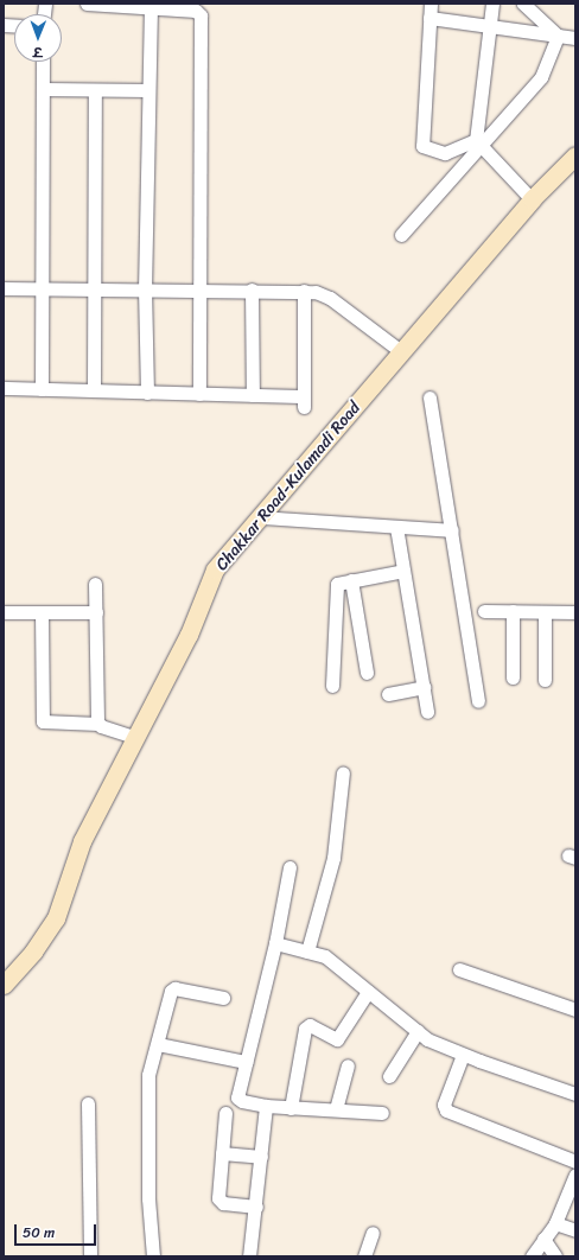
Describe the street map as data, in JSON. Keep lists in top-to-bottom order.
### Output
{
  "streets": {
    "street": ["Chakkar Road-Kulamadi Road"]
  },
  "scale_bar": "50 m",
  "north": "bottom"
}
